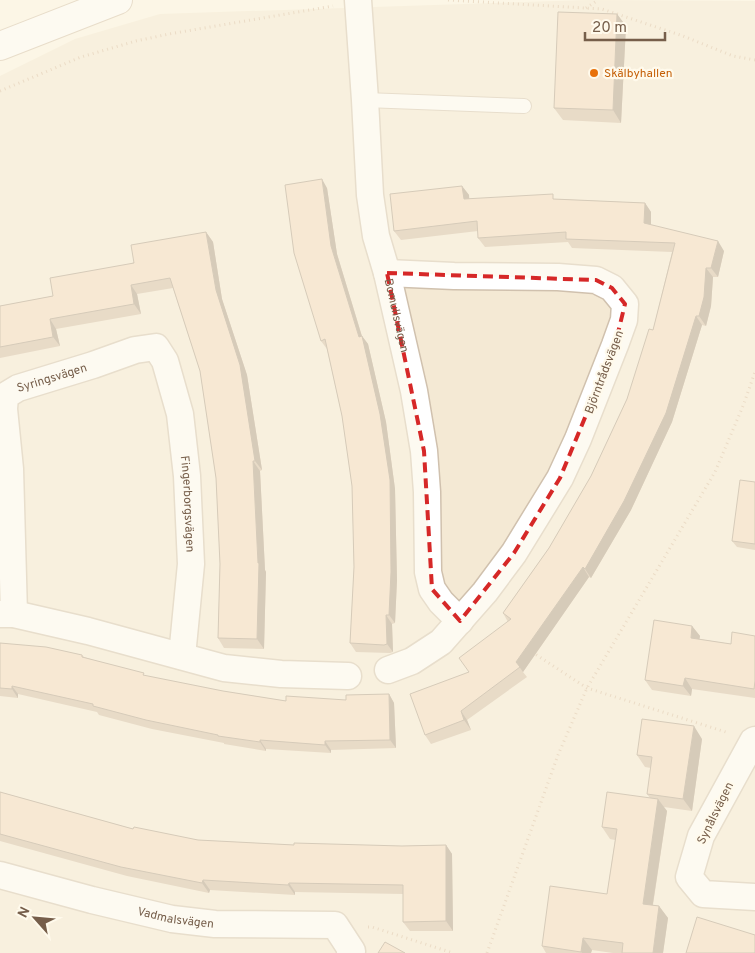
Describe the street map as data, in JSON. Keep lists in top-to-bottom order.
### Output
{
  "streets": {
    "street": [
      "Bomullsvägen",
      "Björntrådsvägen",
      "Syringsvägen",
      "Fingerborgsvägen",
      "Synålsvägen",
      "Vadmalsvägen"
    ]
  },
  "crossings": [
    ["Bomullsvägen", "Björntrådsvägen"],
    ["Syringsvägen", "Fingerborgsvägen"]
  ],
  "places": ["Skälbyhallen"],
  "scale_bar": "20 m",
  "north": "top left"
}
